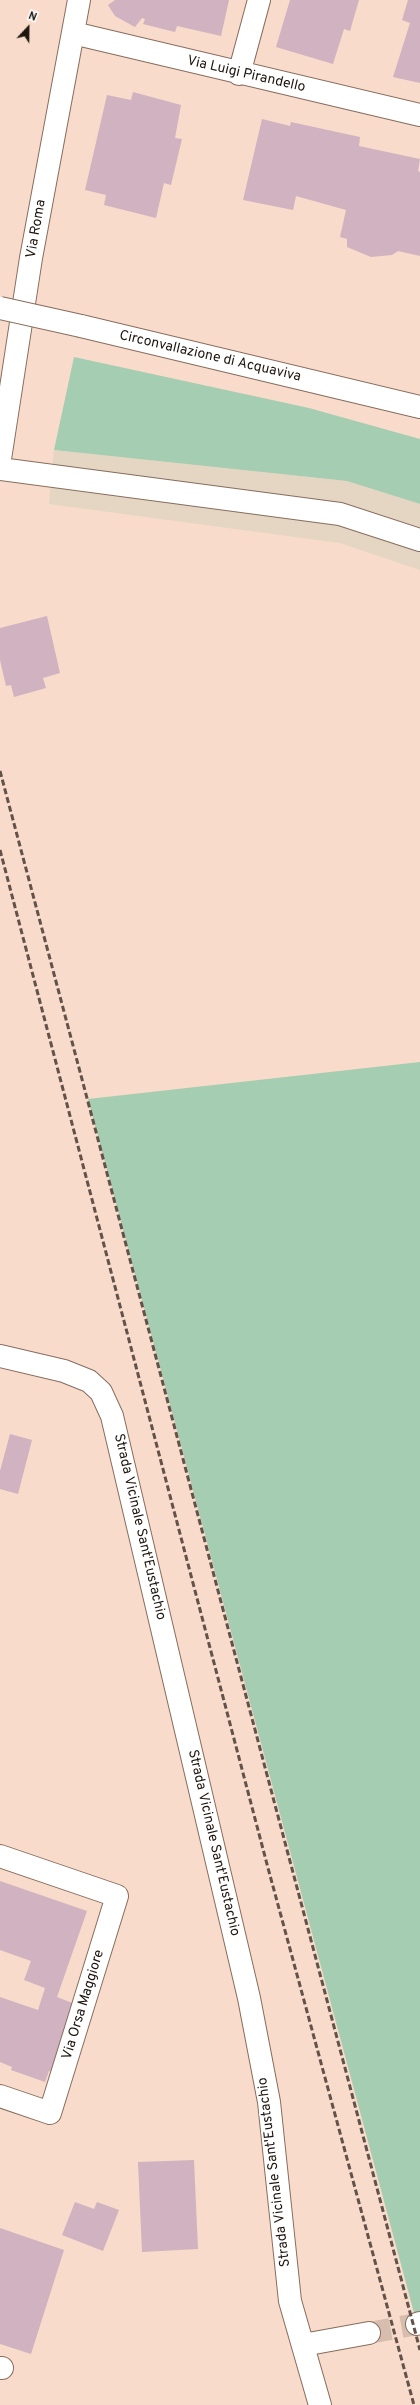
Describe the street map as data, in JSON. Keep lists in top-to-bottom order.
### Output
{
  "streets": {
    "street": [
      "Via Luigi Pirandello",
      "Via Roma",
      "Circonvallazione di Acquaviva",
      "Strada Vicinale Sant'Eustachio",
      "Via Orsa Maggiore"
    ]
  },
  "crossings": [
    ["Via Luigi Pirandello", "Via Roma"]
  ],
  "north": "top"
}
